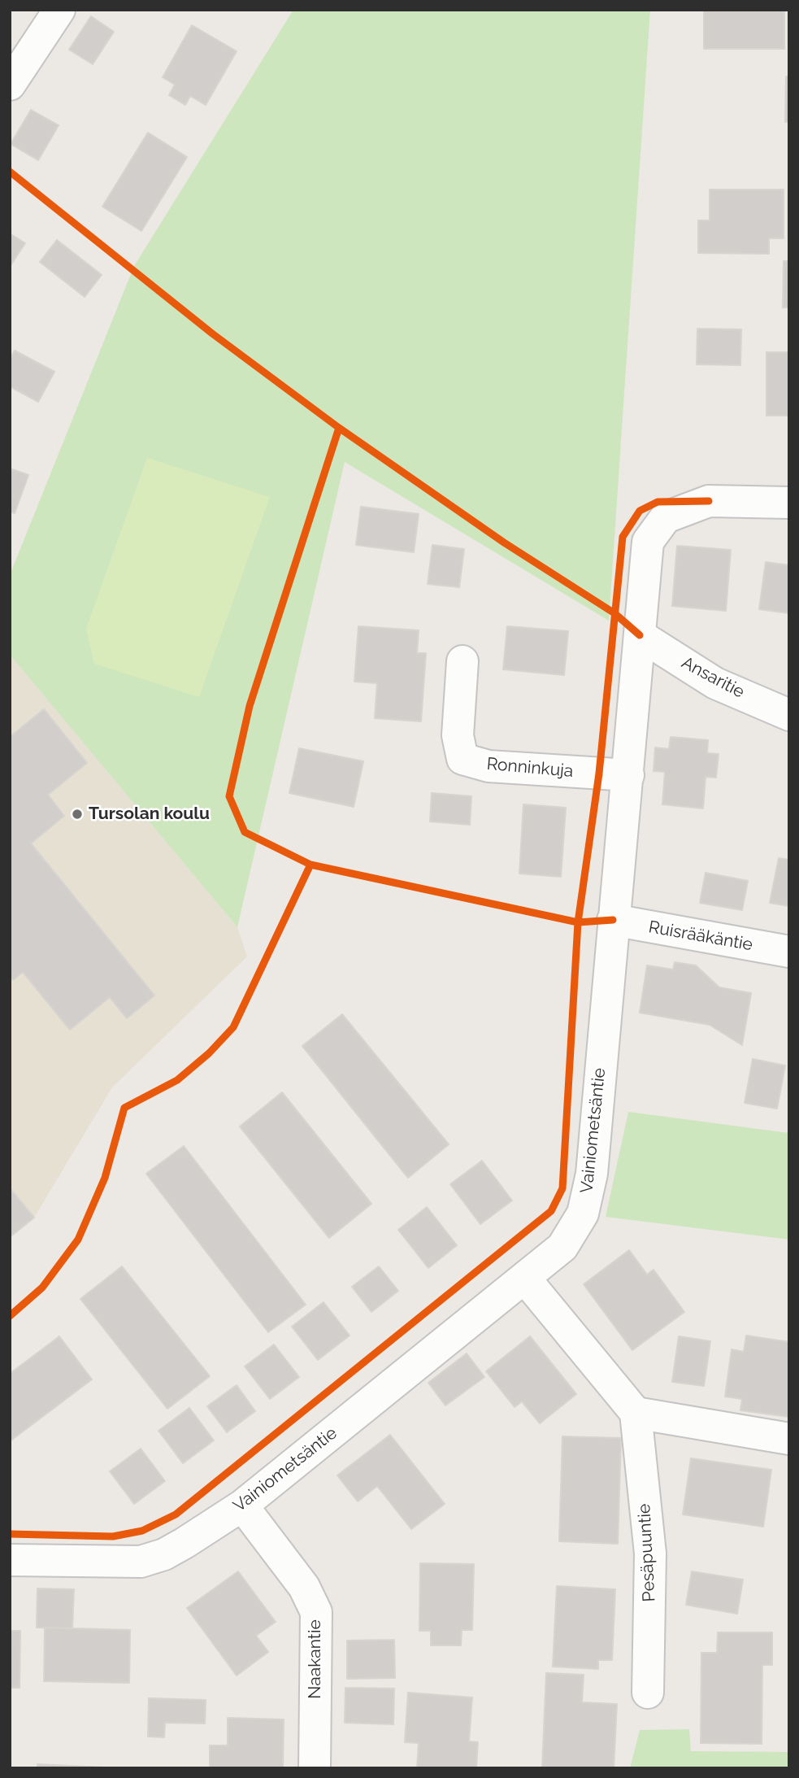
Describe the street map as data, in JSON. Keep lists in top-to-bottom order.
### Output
{
  "streets": {
    "street": [
      "Ansaritie",
      "Ronninkuja",
      "Ruisrääkäntie",
      "Vainiometsäntie",
      "Pesäpuuntie",
      "Naakantie"
    ]
  },
  "crossings": [
    ["Ansaritie", "Vainiometsäntie"],
    ["Ronninkuja", "Vainiometsäntie"],
    ["Ruisrääkäntie", "Vainiometsäntie"],
    ["Vainiometsäntie", "Naakantie"]
  ],
  "places": ["Tursolan koulu"]
}
